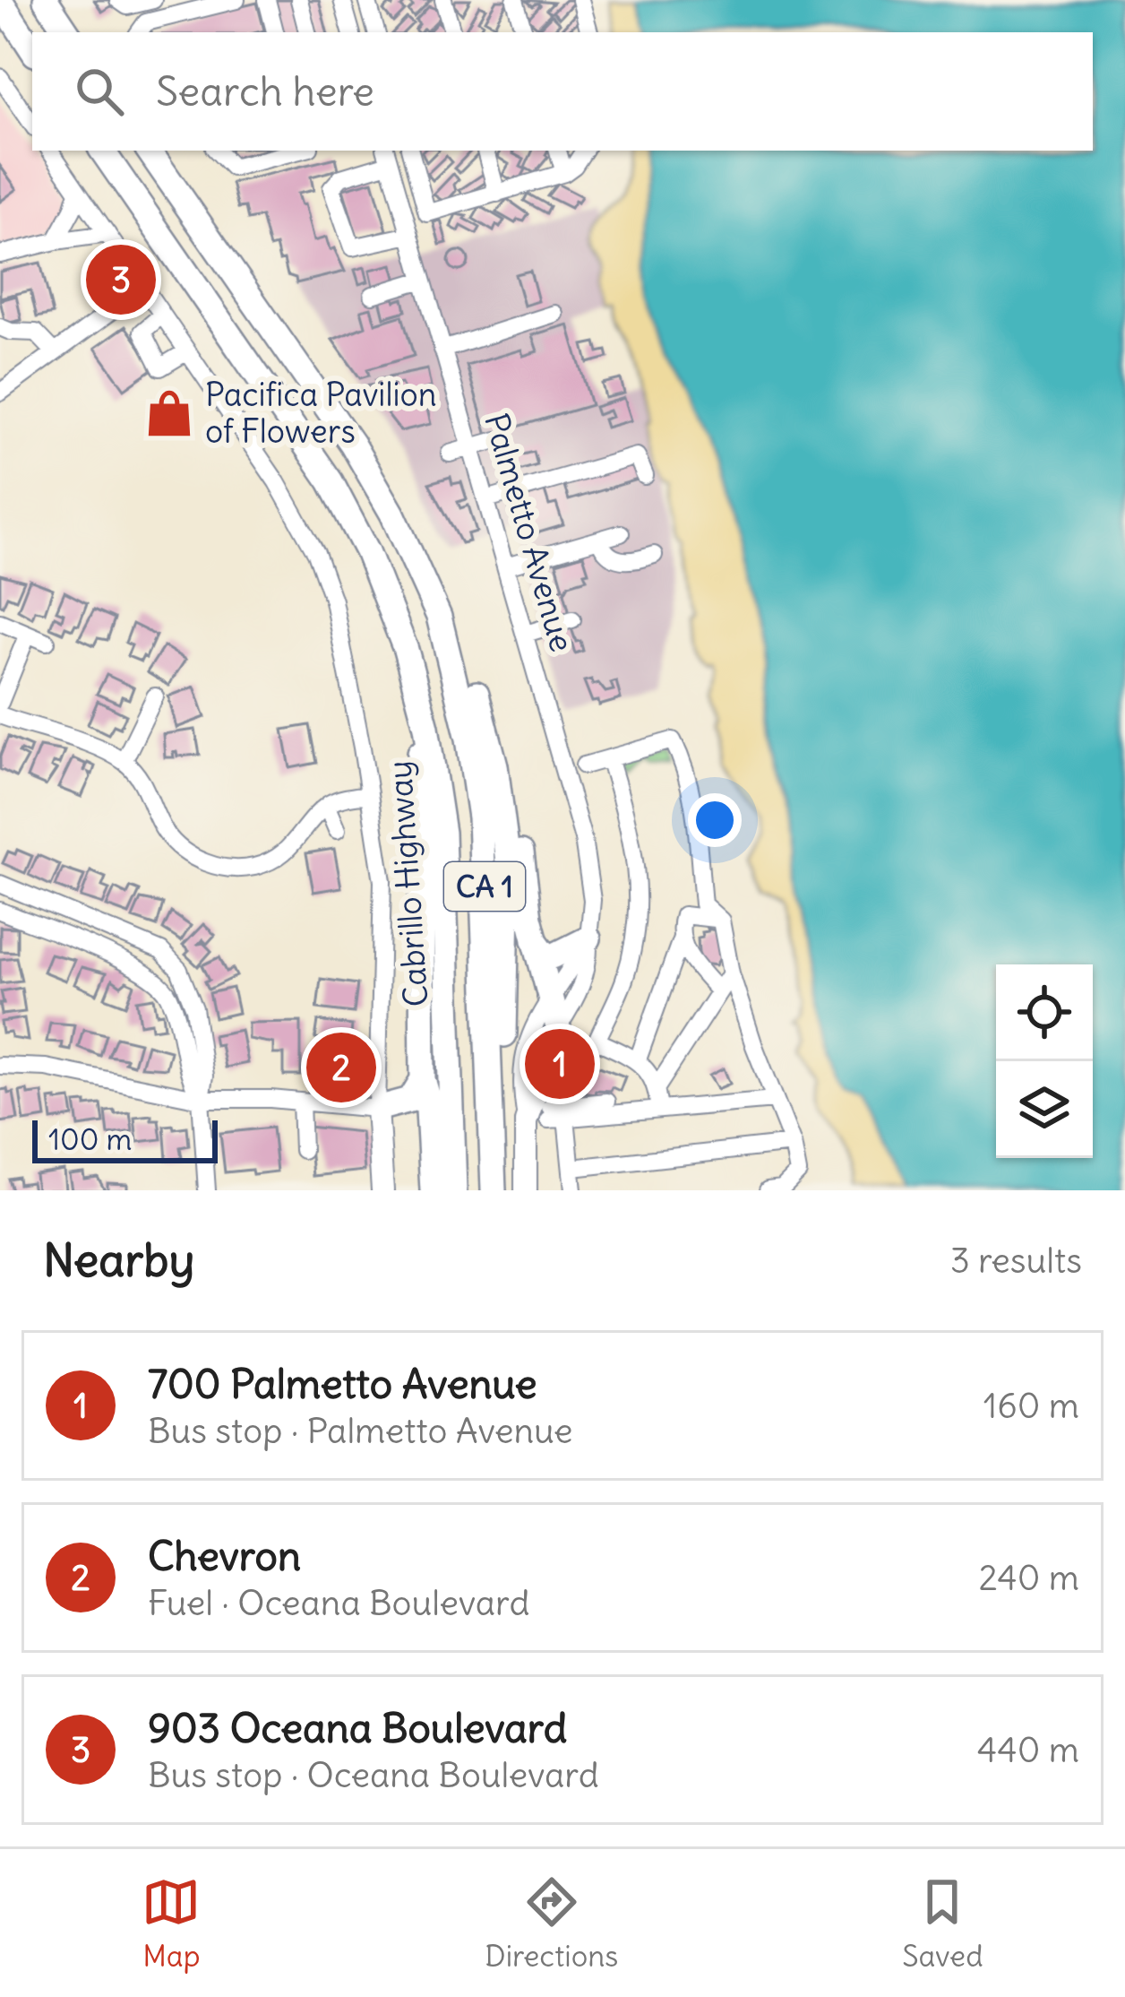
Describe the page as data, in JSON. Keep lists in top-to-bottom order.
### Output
{
  "streets": {
    "highway": ["Cabrillo Highway", "CA 1"],
    "main road": ["Palmetto Avenue"]
  },
  "places": {
    "shop": ["Pacifica Pavilion of Flowers"]
  },
  "scale_bar": "100 m",
  "page": {
    "search": "Search here",
    "pins": ["3", "1", "2"],
    "scale": "100 m",
    "heading": ["Nearby", "3 results"],
    "list": [
      {
        "mark": "1",
        "name": "700 Palmetto Avenue",
        "note": "Bus stop · Palmetto Avenue",
        "value": "160 m"
      },
      {
        "mark": "2",
        "name": "Chevron",
        "note": "Fuel · Oceana Boulevard",
        "value": "240 m"
      },
      {
        "mark": "3",
        "name": "903 Oceana Boulevard",
        "note": "Bus stop · Oceana Boulevard",
        "value": "440 m"
      }
    ],
    "nav": ["Map", "Directions", "Saved"]
  }
}
